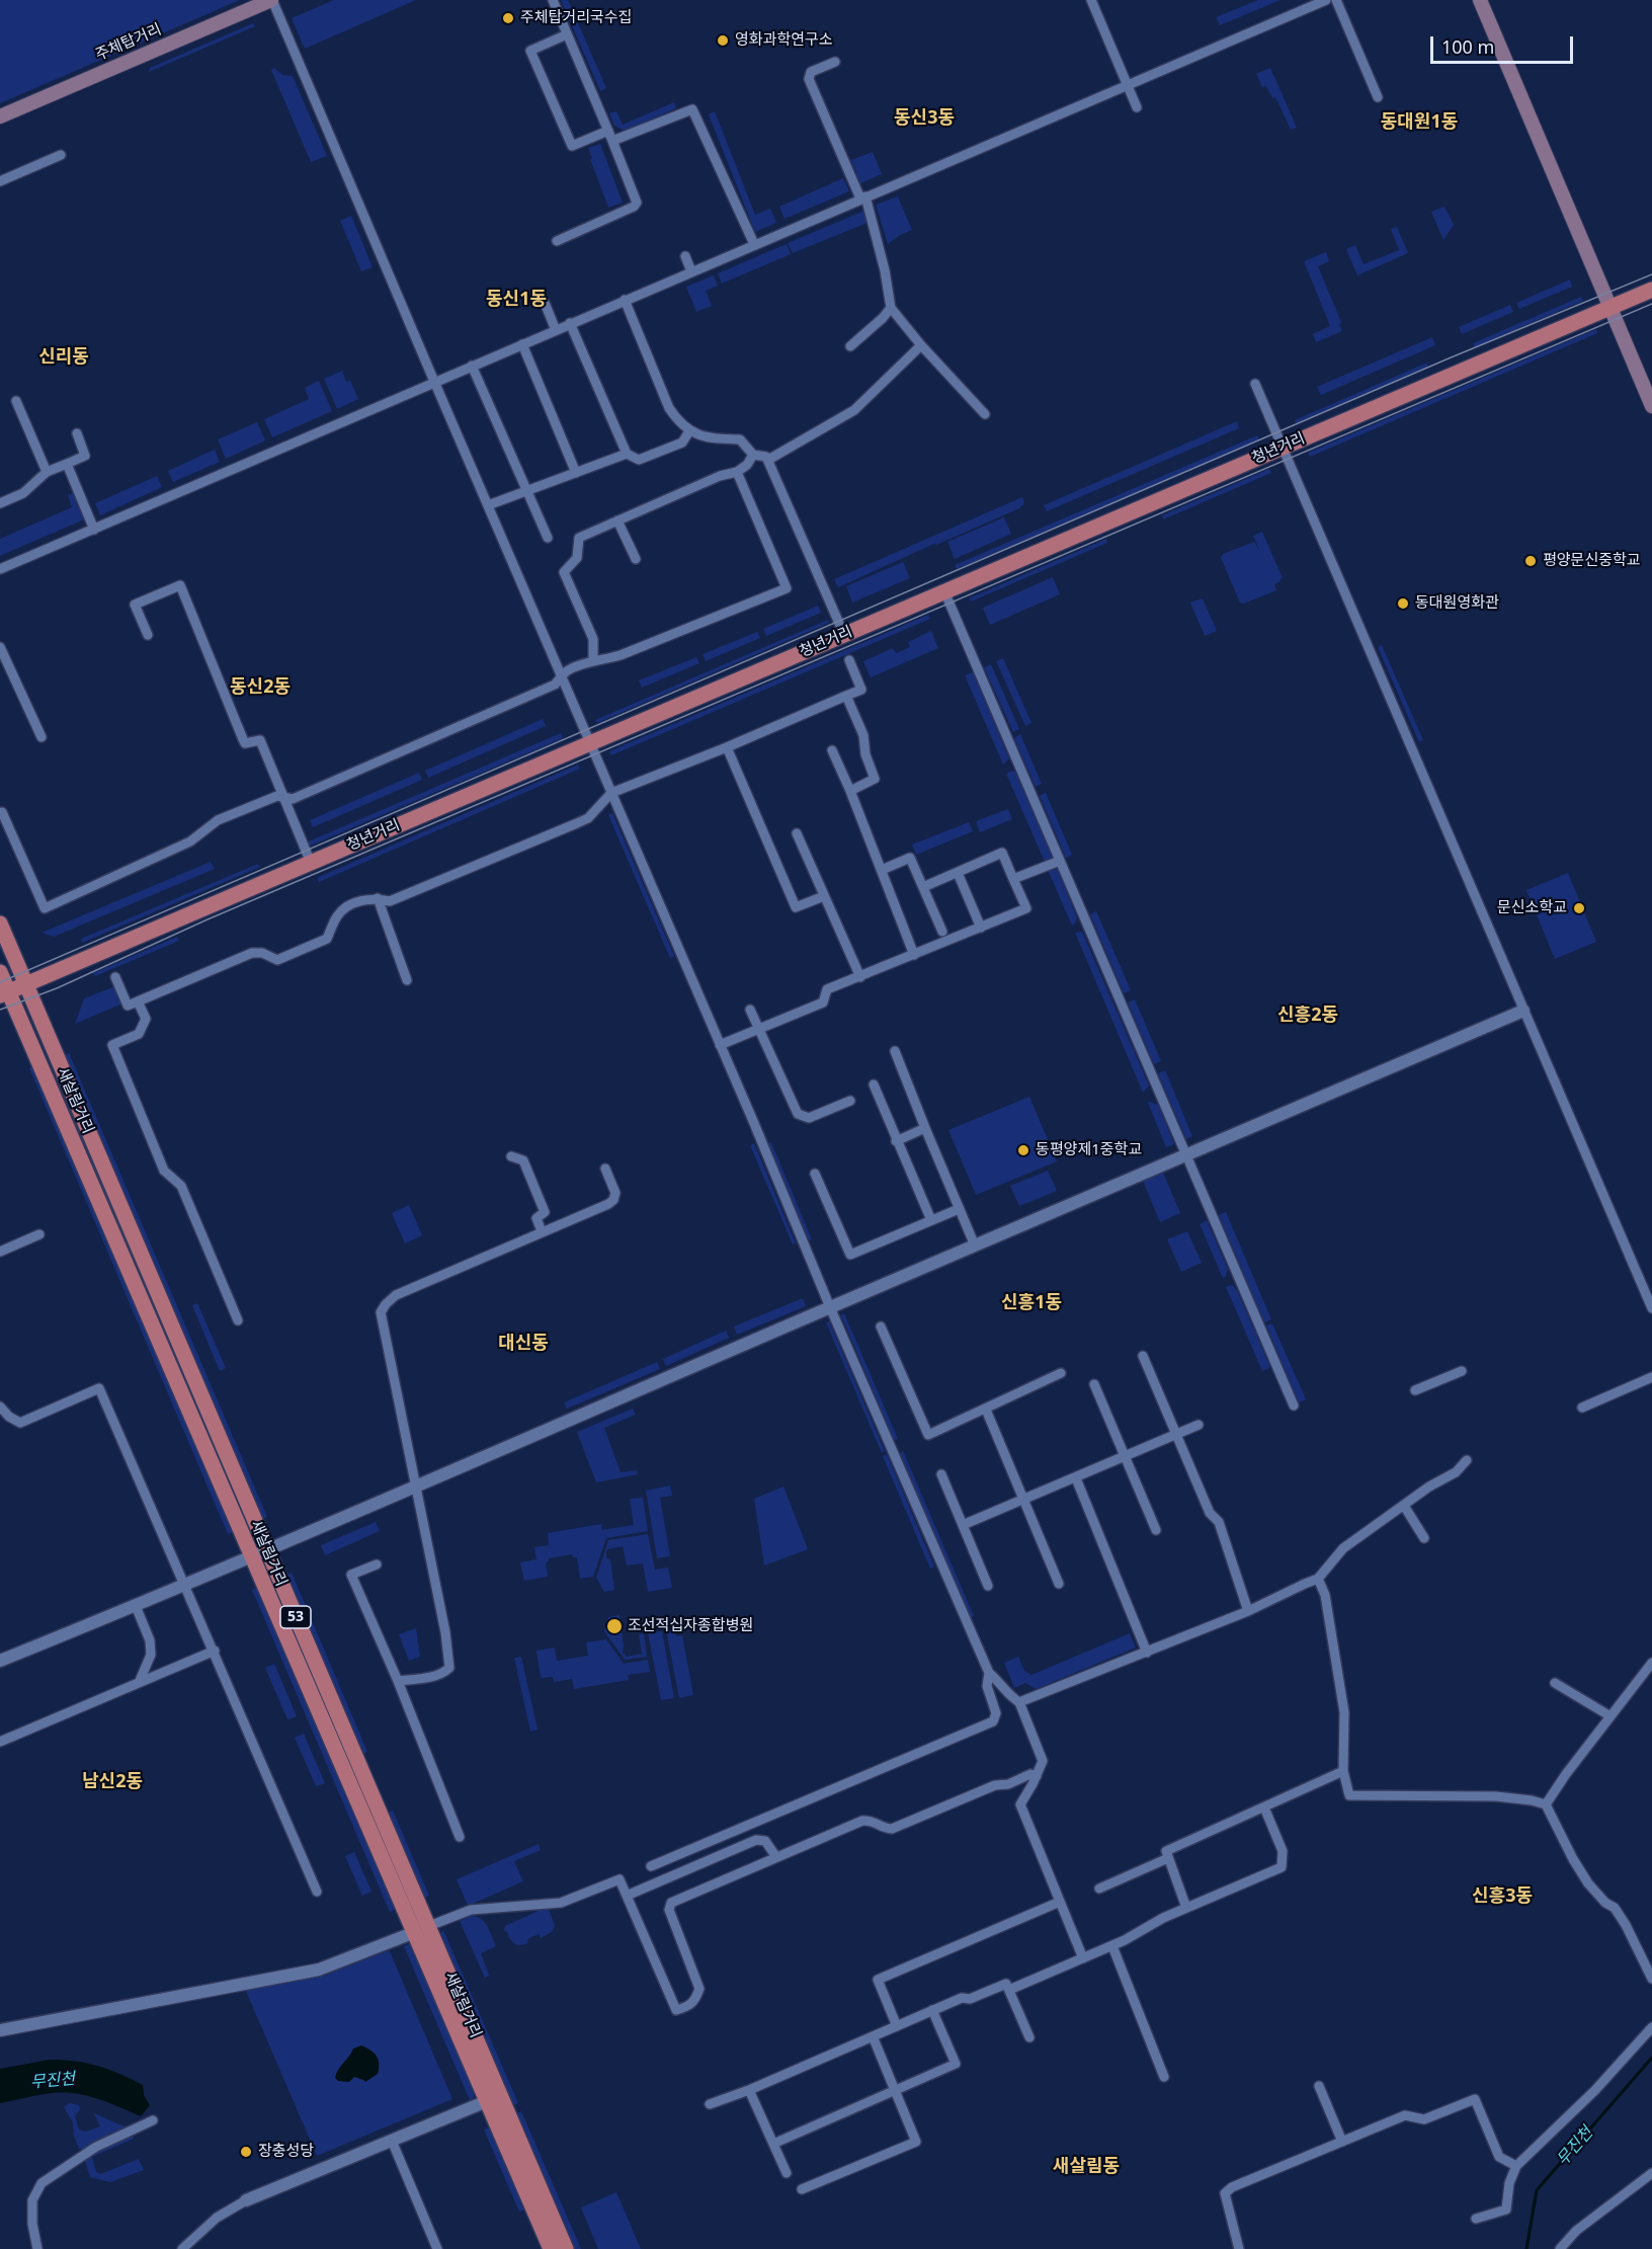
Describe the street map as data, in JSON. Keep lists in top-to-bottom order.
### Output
{
  "streets": {
    "main road": [
      "주체탑거리",
      "청년거리",
      "새살림거리",
      "53"
    ]
  },
  "crossings": [
    ["청년거리", "새살림거리"]
  ],
  "districts": [
    "동신3동",
    "동대원1동",
    "동신1동",
    "신리동",
    "동신2동",
    "신흥2동",
    "신흥1동",
    "대신동",
    "남신2동",
    "신흥3동",
    "새살림동"
  ],
  "water": ["무진천"],
  "places": [
    "주체탑거리국수집",
    "영화과학연구소",
    "평양문신중학교",
    "동대원영화관",
    "문신소학교",
    "동평양제1중학교",
    "조선적십자종합병원",
    "장충성당"
  ],
  "scale_bar": "100 m"
}
